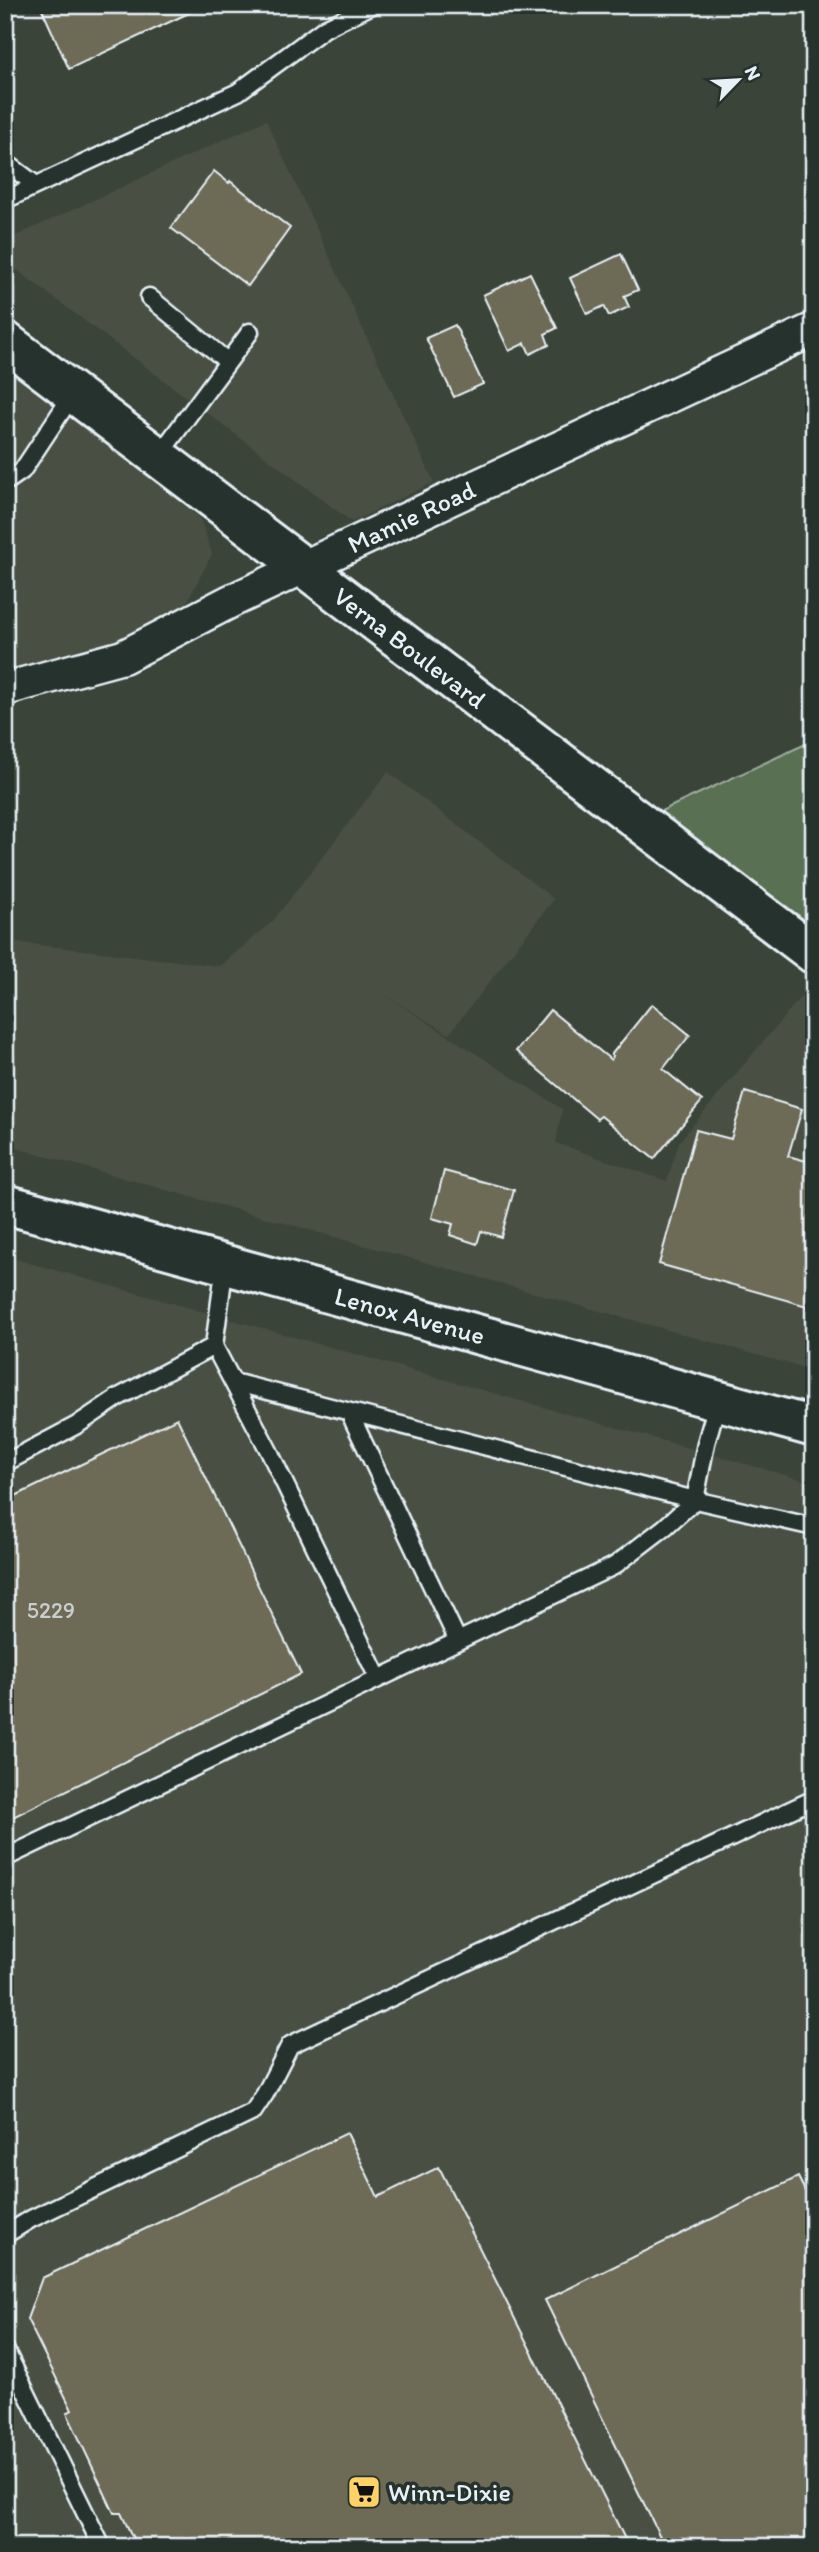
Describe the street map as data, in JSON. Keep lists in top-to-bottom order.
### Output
{
  "streets": {
    "street": ["Mamie Road", "Verna Boulevard", "Lenox Avenue"]
  },
  "crossings": [
    ["Mamie Road", "Verna Boulevard"]
  ],
  "places": {
    "supermarket": ["Winn-Dixie"]
  },
  "house_numbers": ["5229"],
  "north": "top right"
}
